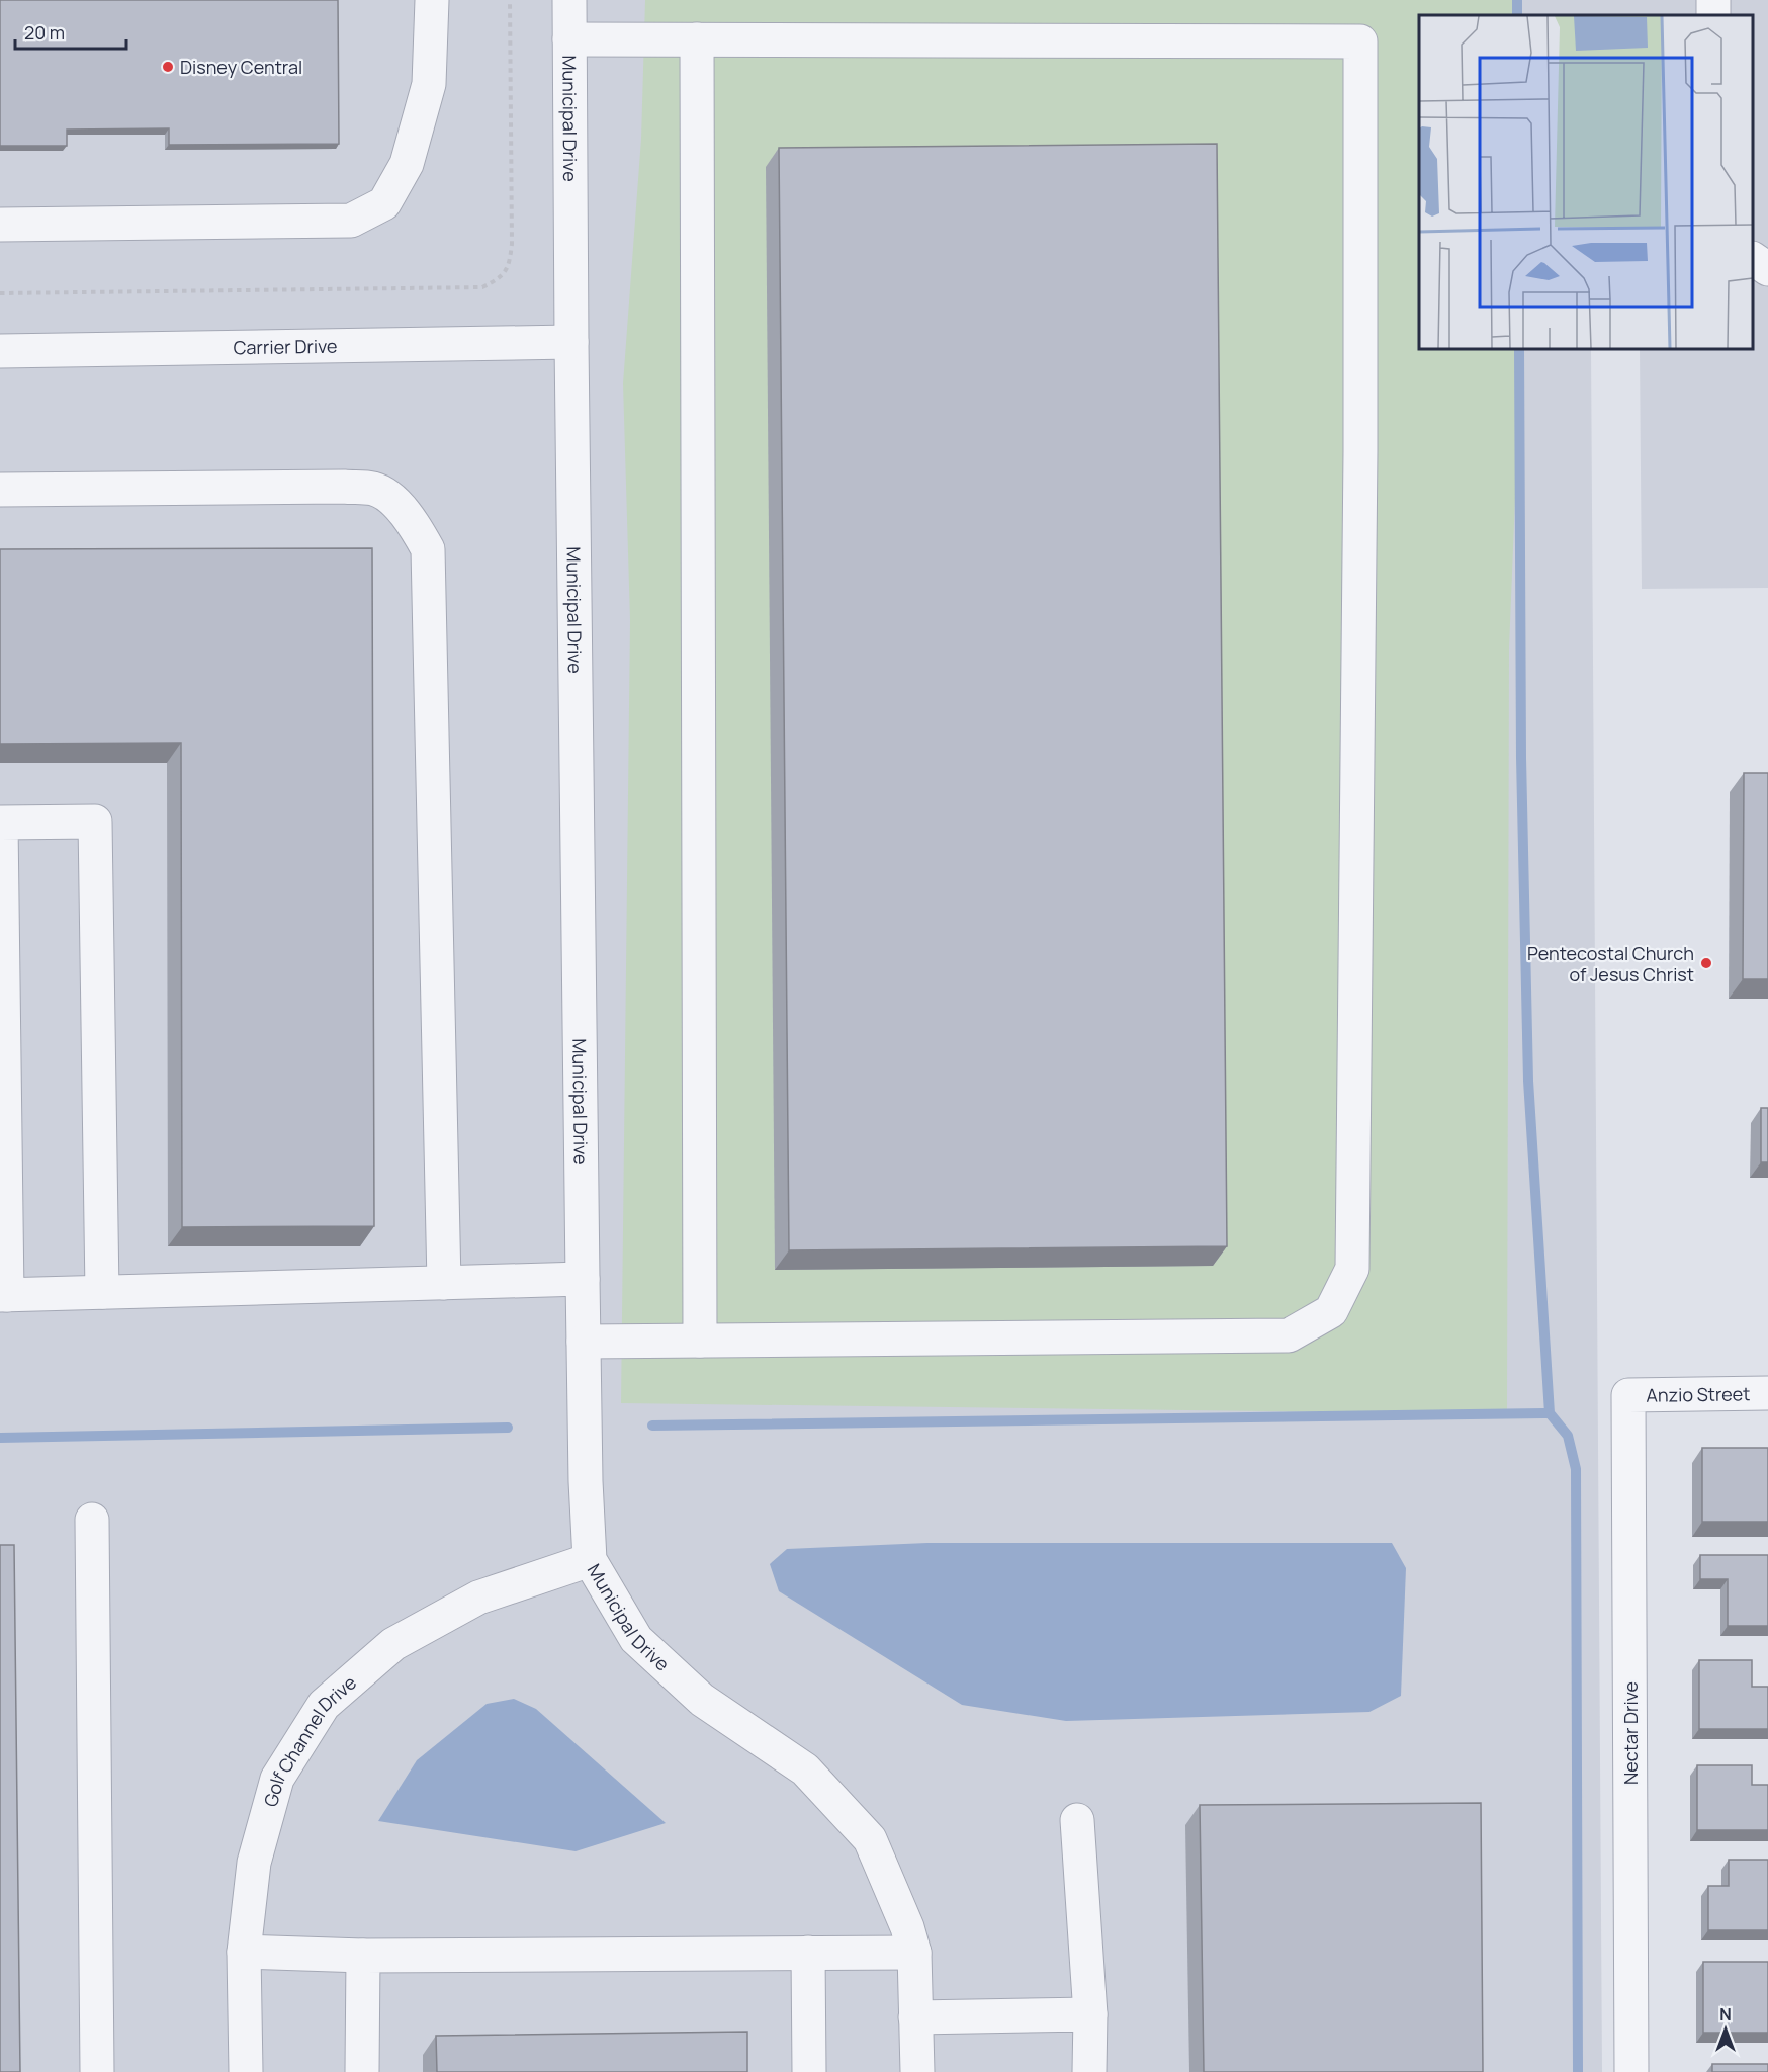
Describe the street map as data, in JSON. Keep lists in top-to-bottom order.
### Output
{
  "streets": {
    "street": [
      "Municipal Drive",
      "Carrier Drive",
      "Anzio Street",
      "Nectar Drive",
      "Golf Channel Drive"
    ]
  },
  "crossings": [
    ["Municipal Drive", "Carrier Drive"],
    ["Municipal Drive", "Golf Channel Drive"],
    ["Anzio Street", "Nectar Drive"]
  ],
  "places": ["Disney Central", "Pentecostal Church of Jesus Christ"],
  "scale_bar": "20 m",
  "north": "top"
}
